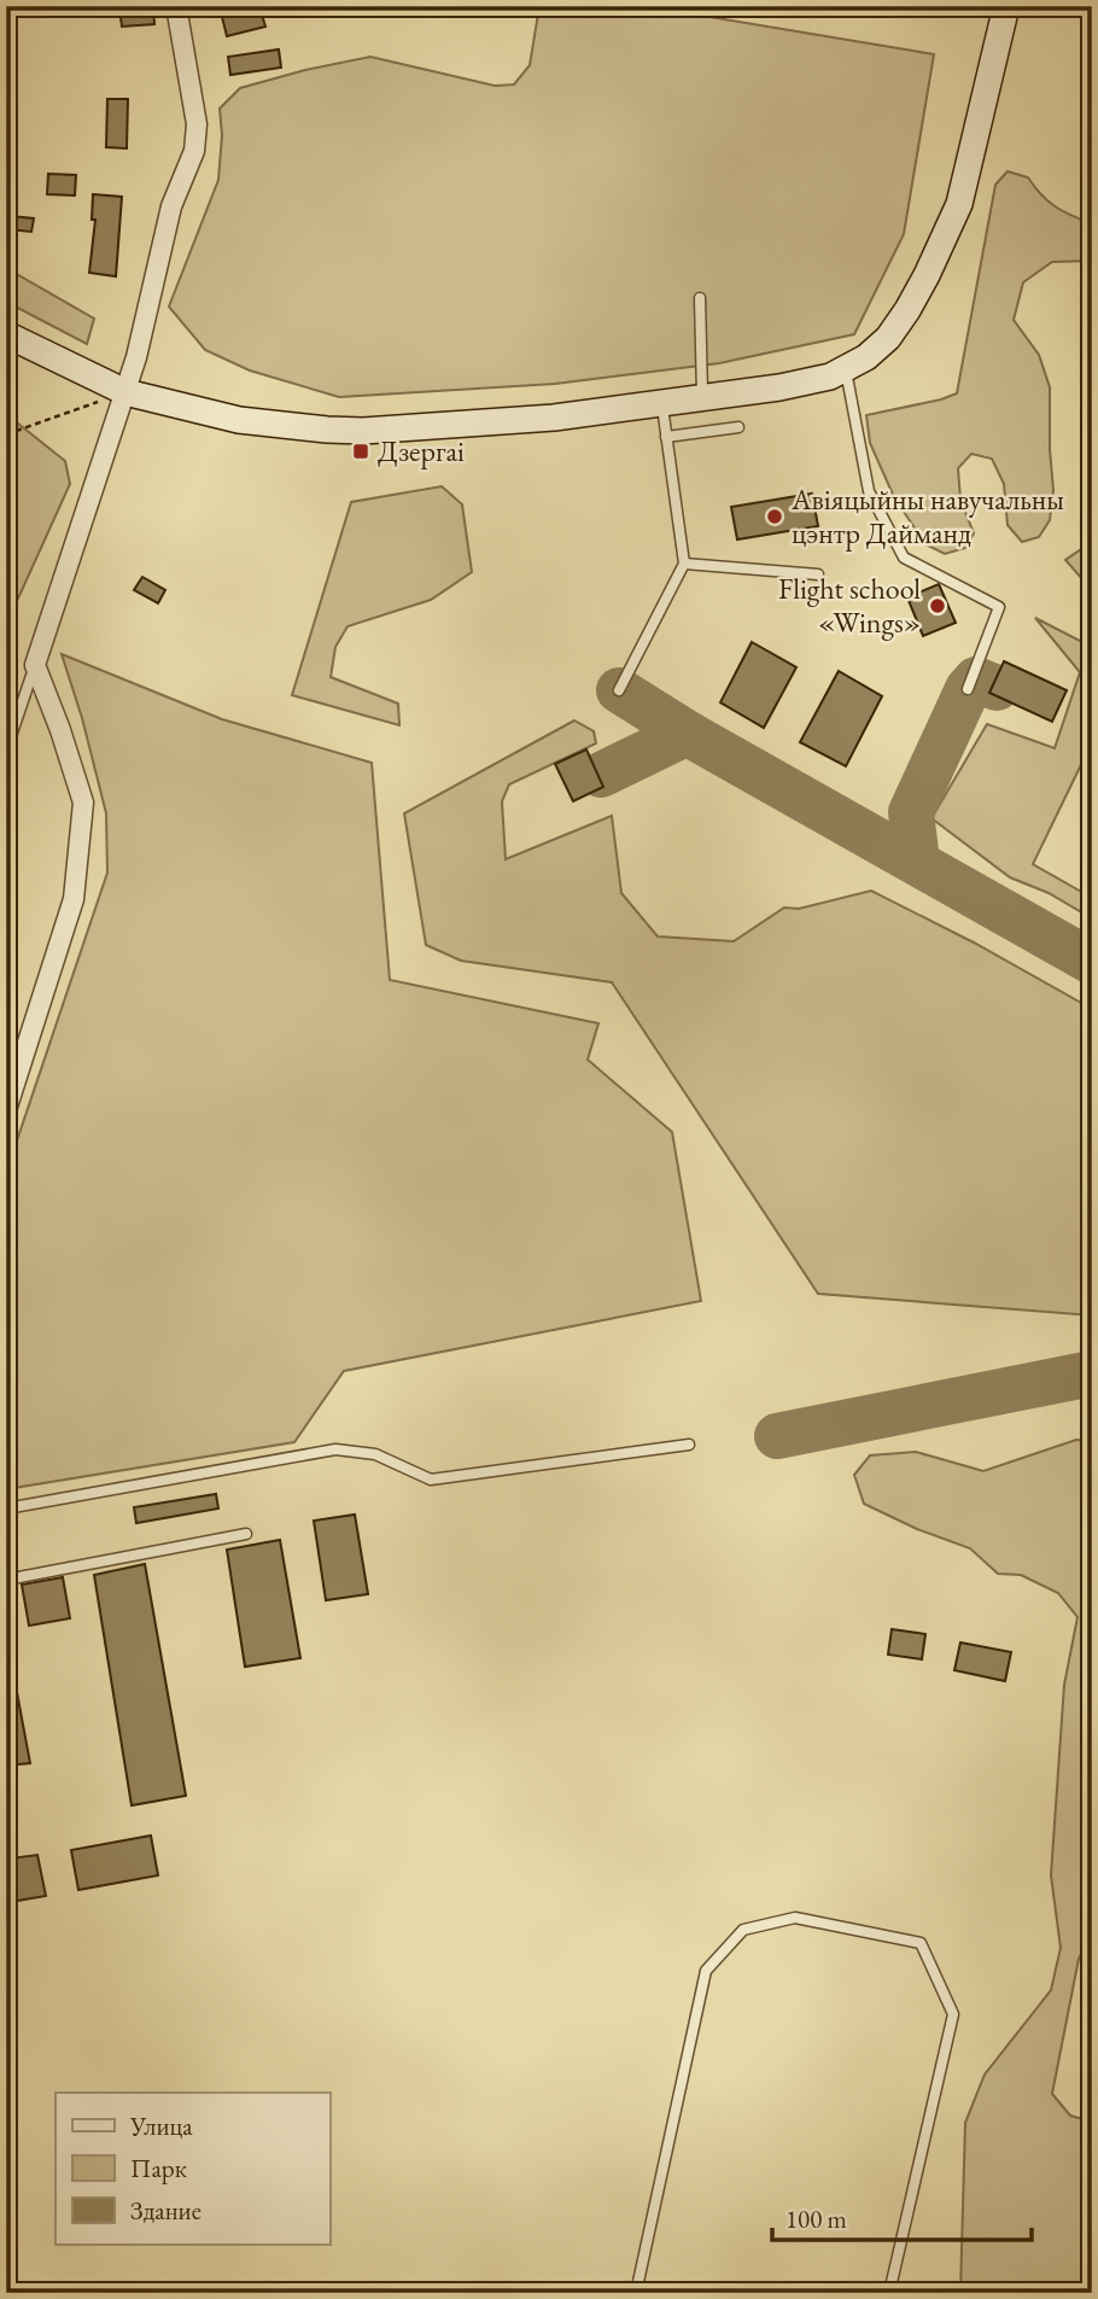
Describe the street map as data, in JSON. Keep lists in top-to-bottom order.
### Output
{
  "places": {
    "transit": ["Дзергаі"],
    "other": ["Авіяцыйны навучальны цэнтр Дайманд", "Flight school «Wings»"]
  },
  "legend": ["Улица", "Парк", "Здание"],
  "scale_bar": "100 m"
}
